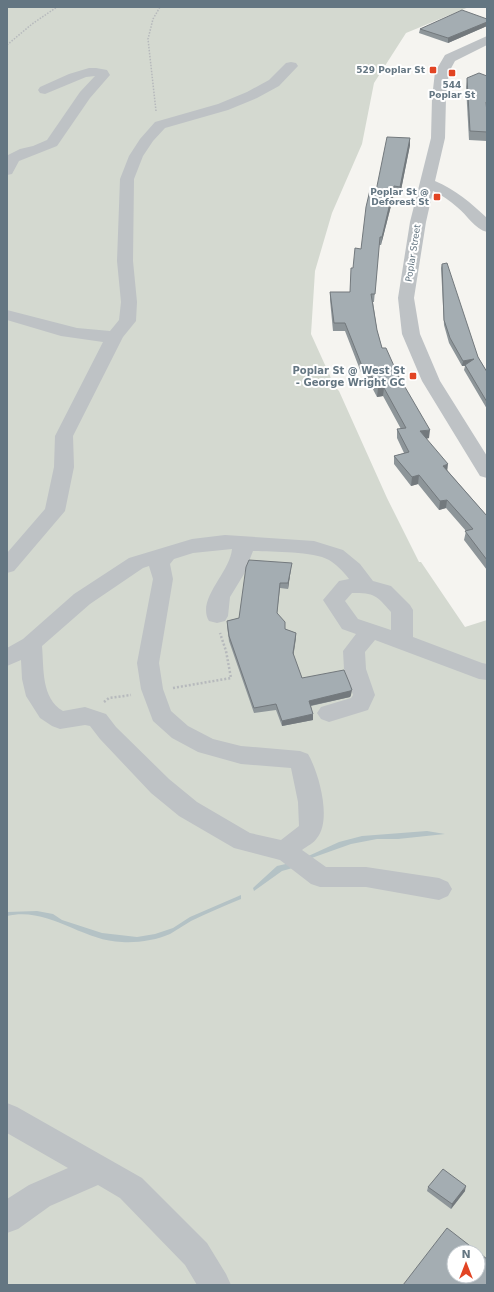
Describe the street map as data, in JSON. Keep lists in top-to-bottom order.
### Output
{
  "streets": {
    "street": ["Poplar Street"]
  },
  "places": {
    "transit": [
      "529 Poplar St",
      "544 Poplar St",
      "Poplar St @ Deforest St",
      "Poplar St @ West St - George Wright GC"
    ]
  },
  "north": "top"
}
